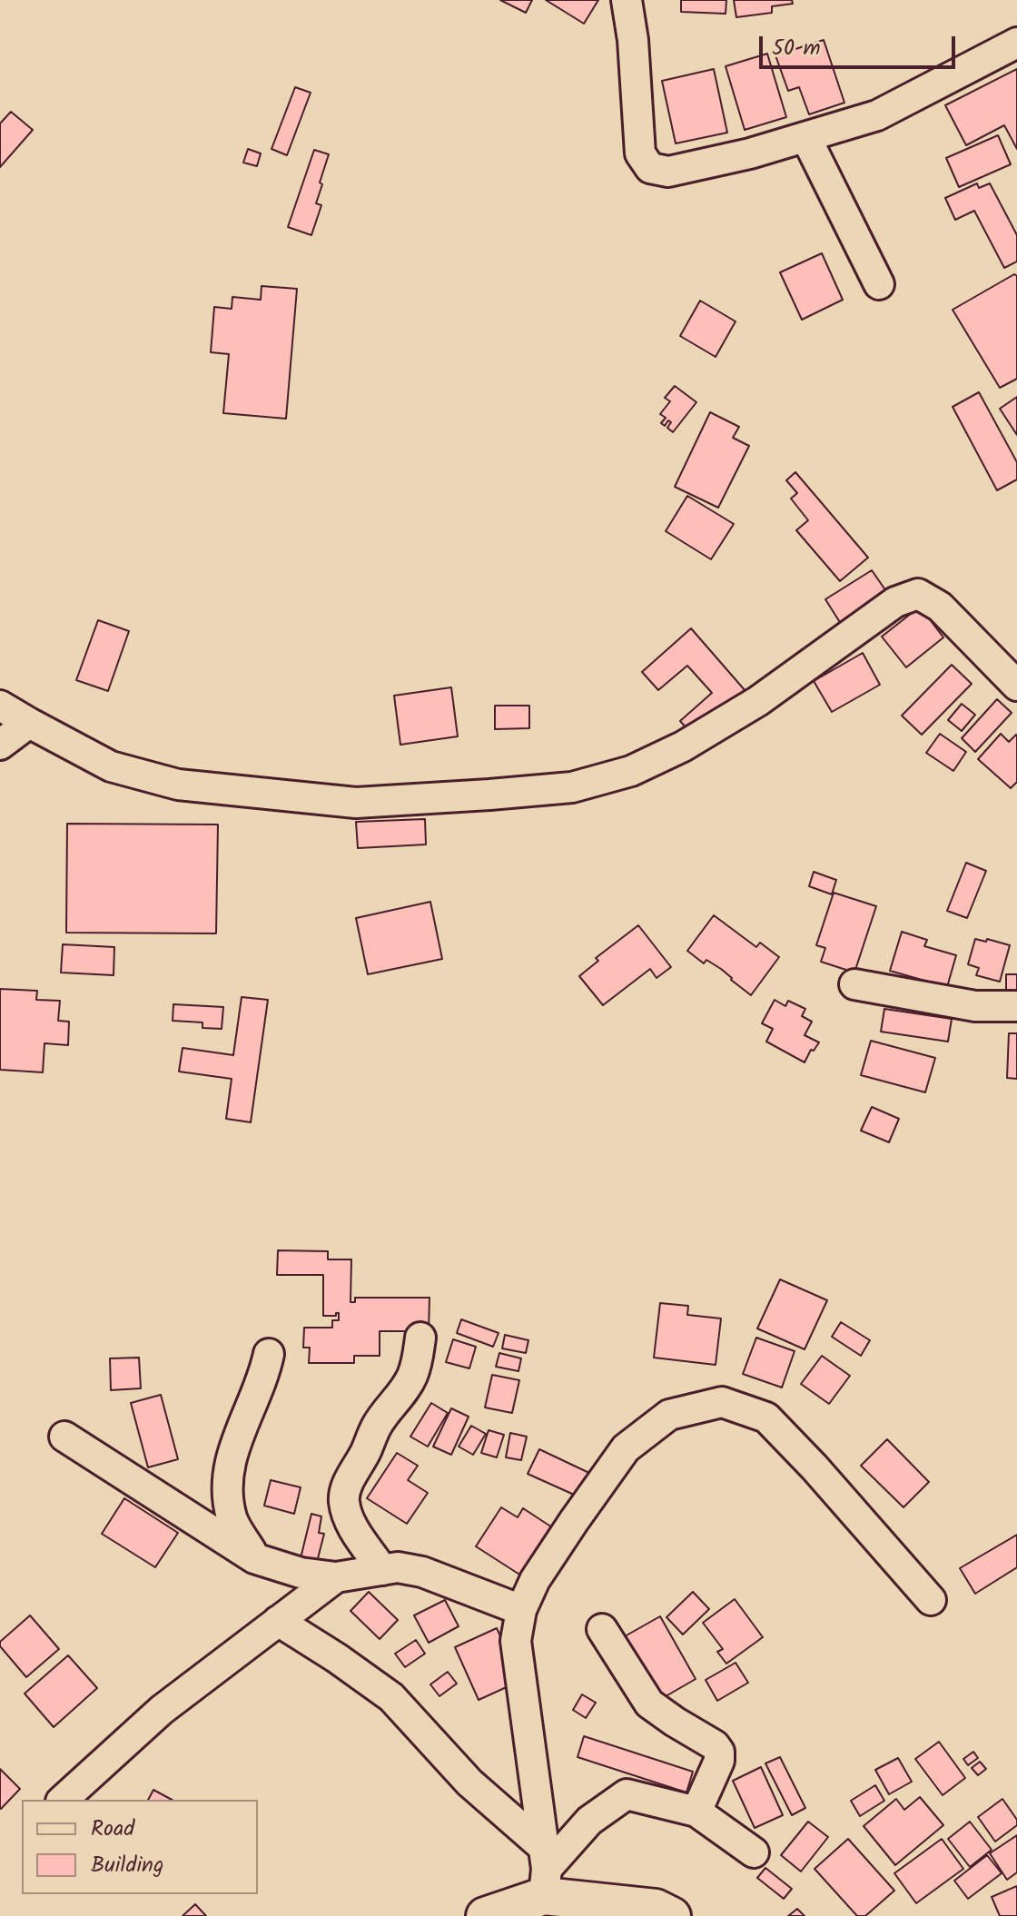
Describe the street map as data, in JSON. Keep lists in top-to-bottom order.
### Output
{
  "legend": ["Road", "Building"],
  "scale_bar": "50 m"
}
